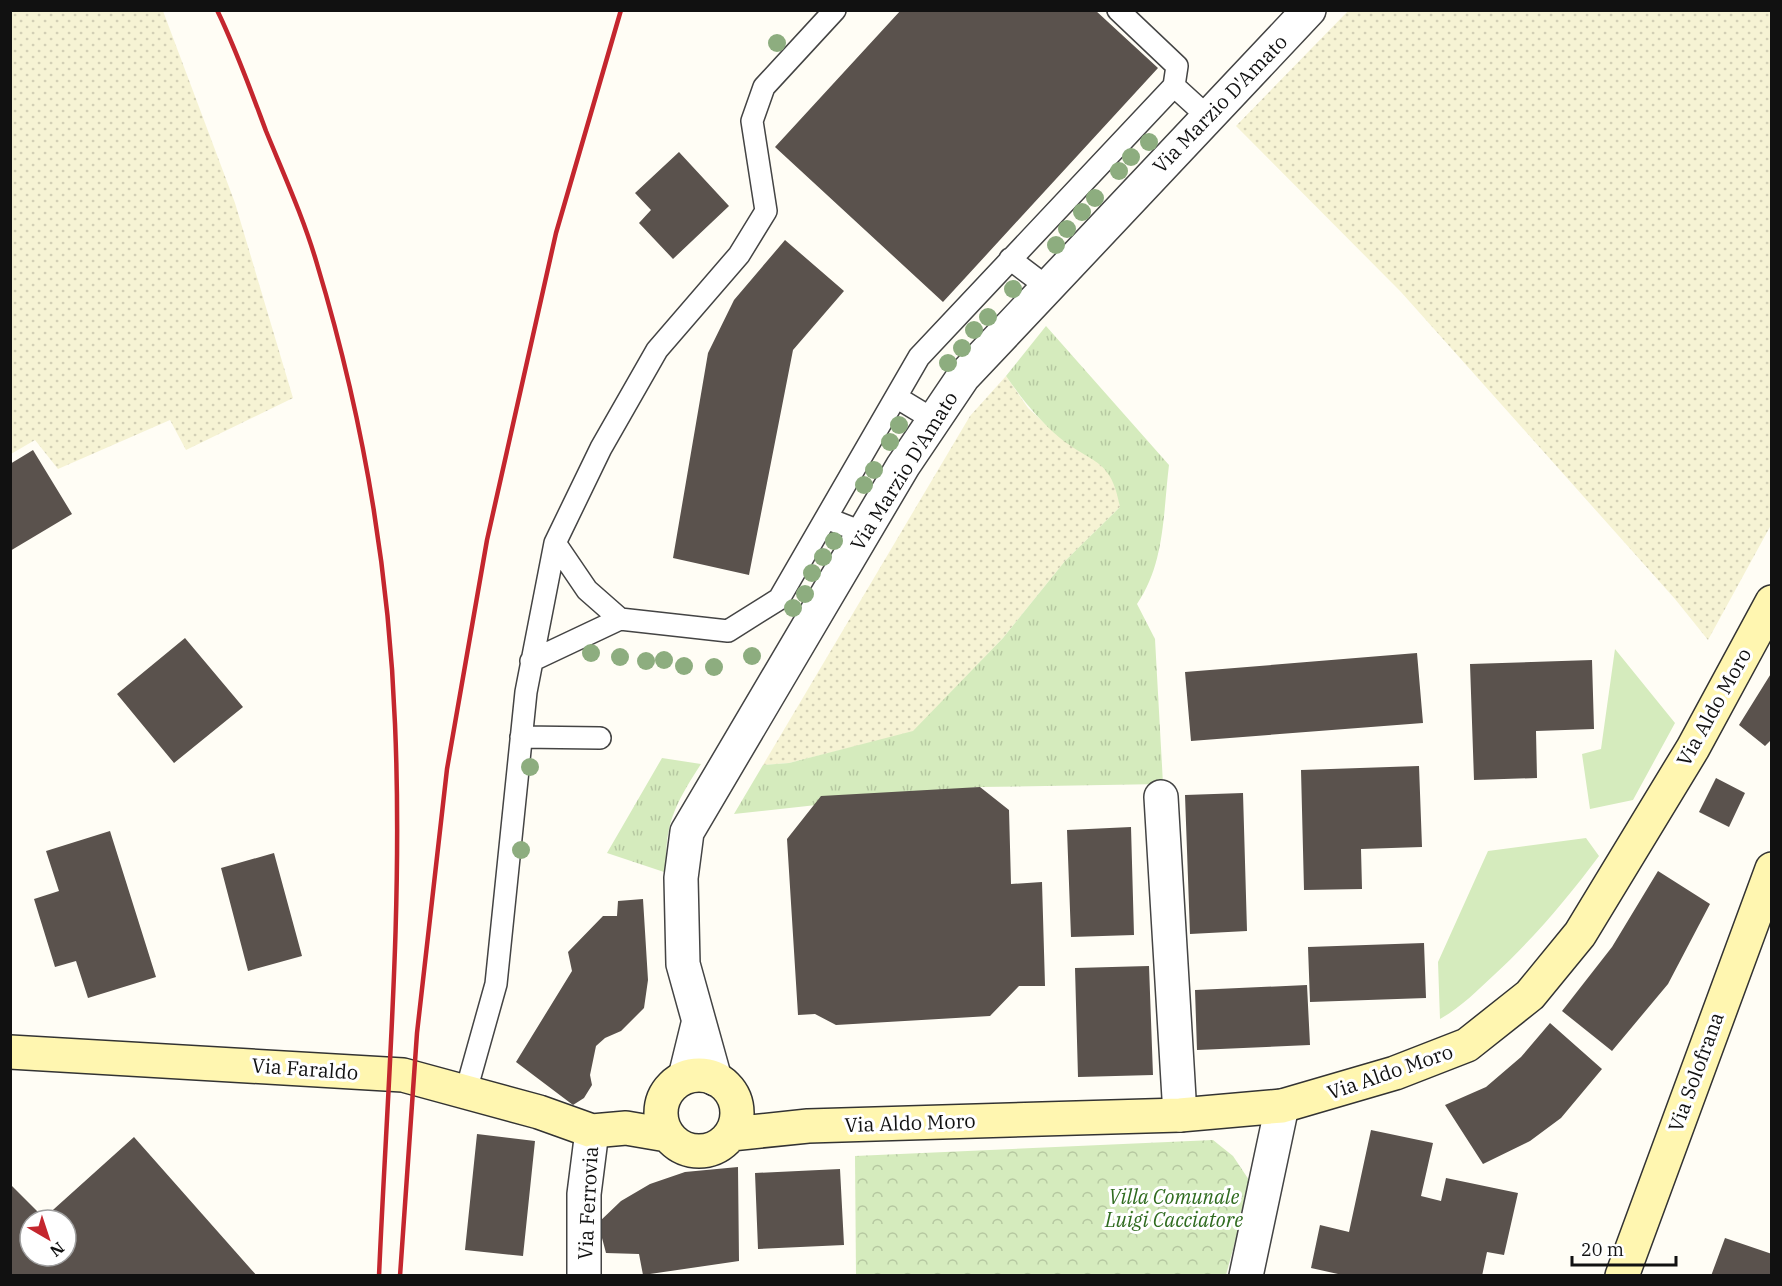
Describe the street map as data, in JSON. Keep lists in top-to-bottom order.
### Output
{
  "streets": {
    "street": [
      "Via Marzio D'Amato",
      "Via Aldo Moro",
      "Via Faraldo",
      "Via Solofrana",
      "Via Ferrovia"
    ]
  },
  "crossings": [
    ["Via Marzio D'Amato", "Via Aldo Moro"],
    ["Via Aldo Moro", "Via Faraldo"],
    ["Via Aldo Moro", "Via Ferrovia"],
    ["Via Faraldo", "Via Ferrovia"]
  ],
  "parks": ["Villa Comunale Luigi Cacciatore"],
  "scale_bar": "20 m",
  "north": "bottom right"
}
